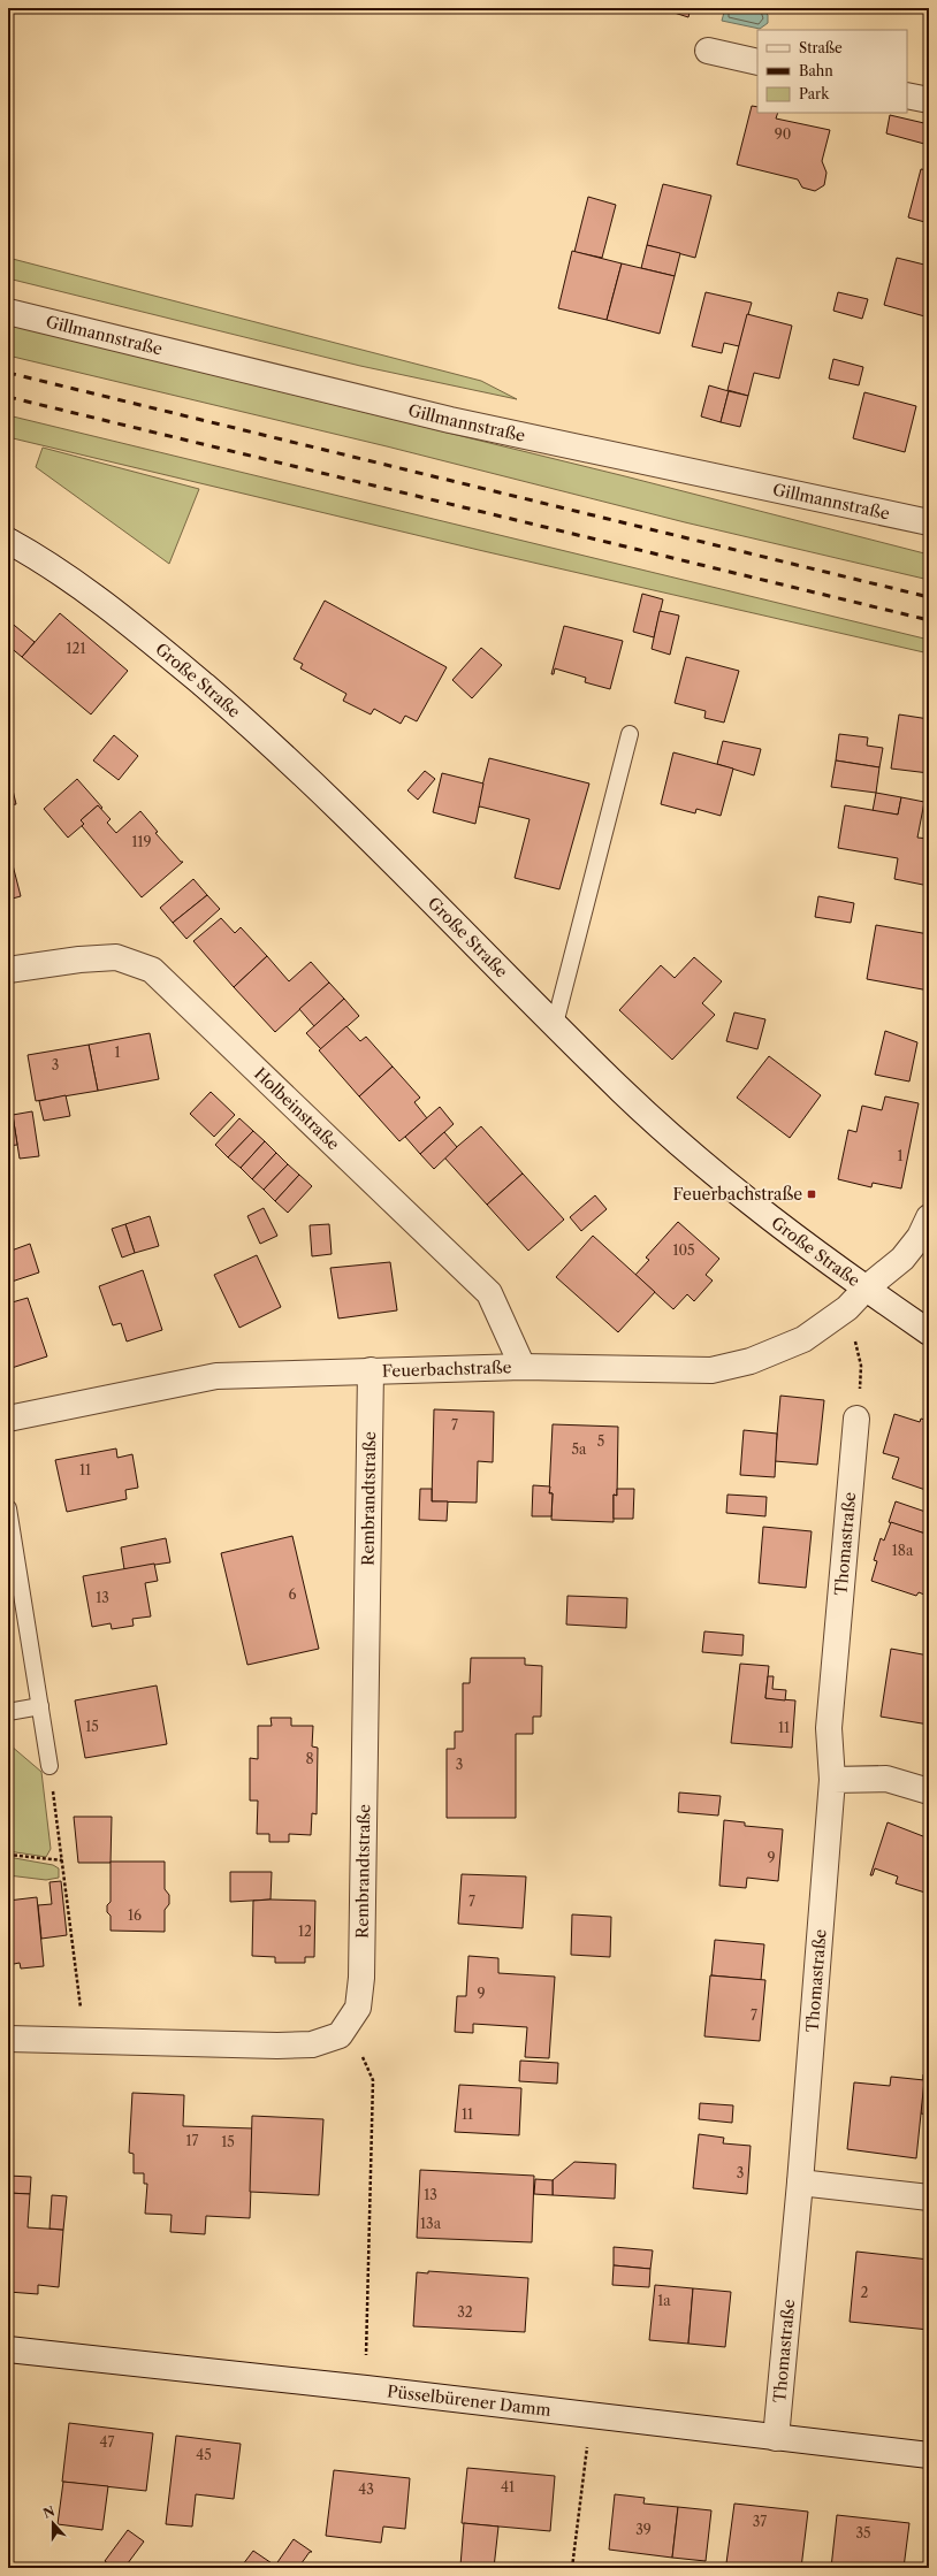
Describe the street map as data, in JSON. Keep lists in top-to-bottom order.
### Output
{
  "streets": {
    "street": [
      "Gillmannstraße",
      "Große Straße",
      "Holbeinstraße",
      "Feuerbachstraße",
      "Rembrandtstraße",
      "Thomastraße",
      "Püsselbürener Damm"
    ]
  },
  "crossings": [
    ["Große Straße", "Feuerbachstraße"],
    ["Holbeinstraße", "Feuerbachstraße"],
    ["Feuerbachstraße", "Rembrandtstraße"],
    ["Thomastraße", "Püsselbürener Damm"]
  ],
  "places": {
    "transit": ["Feuerbachstraße"]
  },
  "house_numbers": [
    "90",
    "121",
    "119",
    "1",
    "3",
    "1",
    "105",
    "7",
    "5",
    "5a",
    "11",
    "18a",
    "6",
    "13",
    "15",
    "11",
    "8",
    "3",
    "9",
    "7",
    "16",
    "12",
    "9",
    "7",
    "11",
    "17",
    "15",
    "3",
    "13",
    "13a",
    "2",
    "1a",
    "32",
    "47",
    "45",
    "41",
    "43",
    "37",
    "39",
    "35"
  ],
  "legend": ["Straße", "Bahn", "Park"],
  "north": "top"
}
